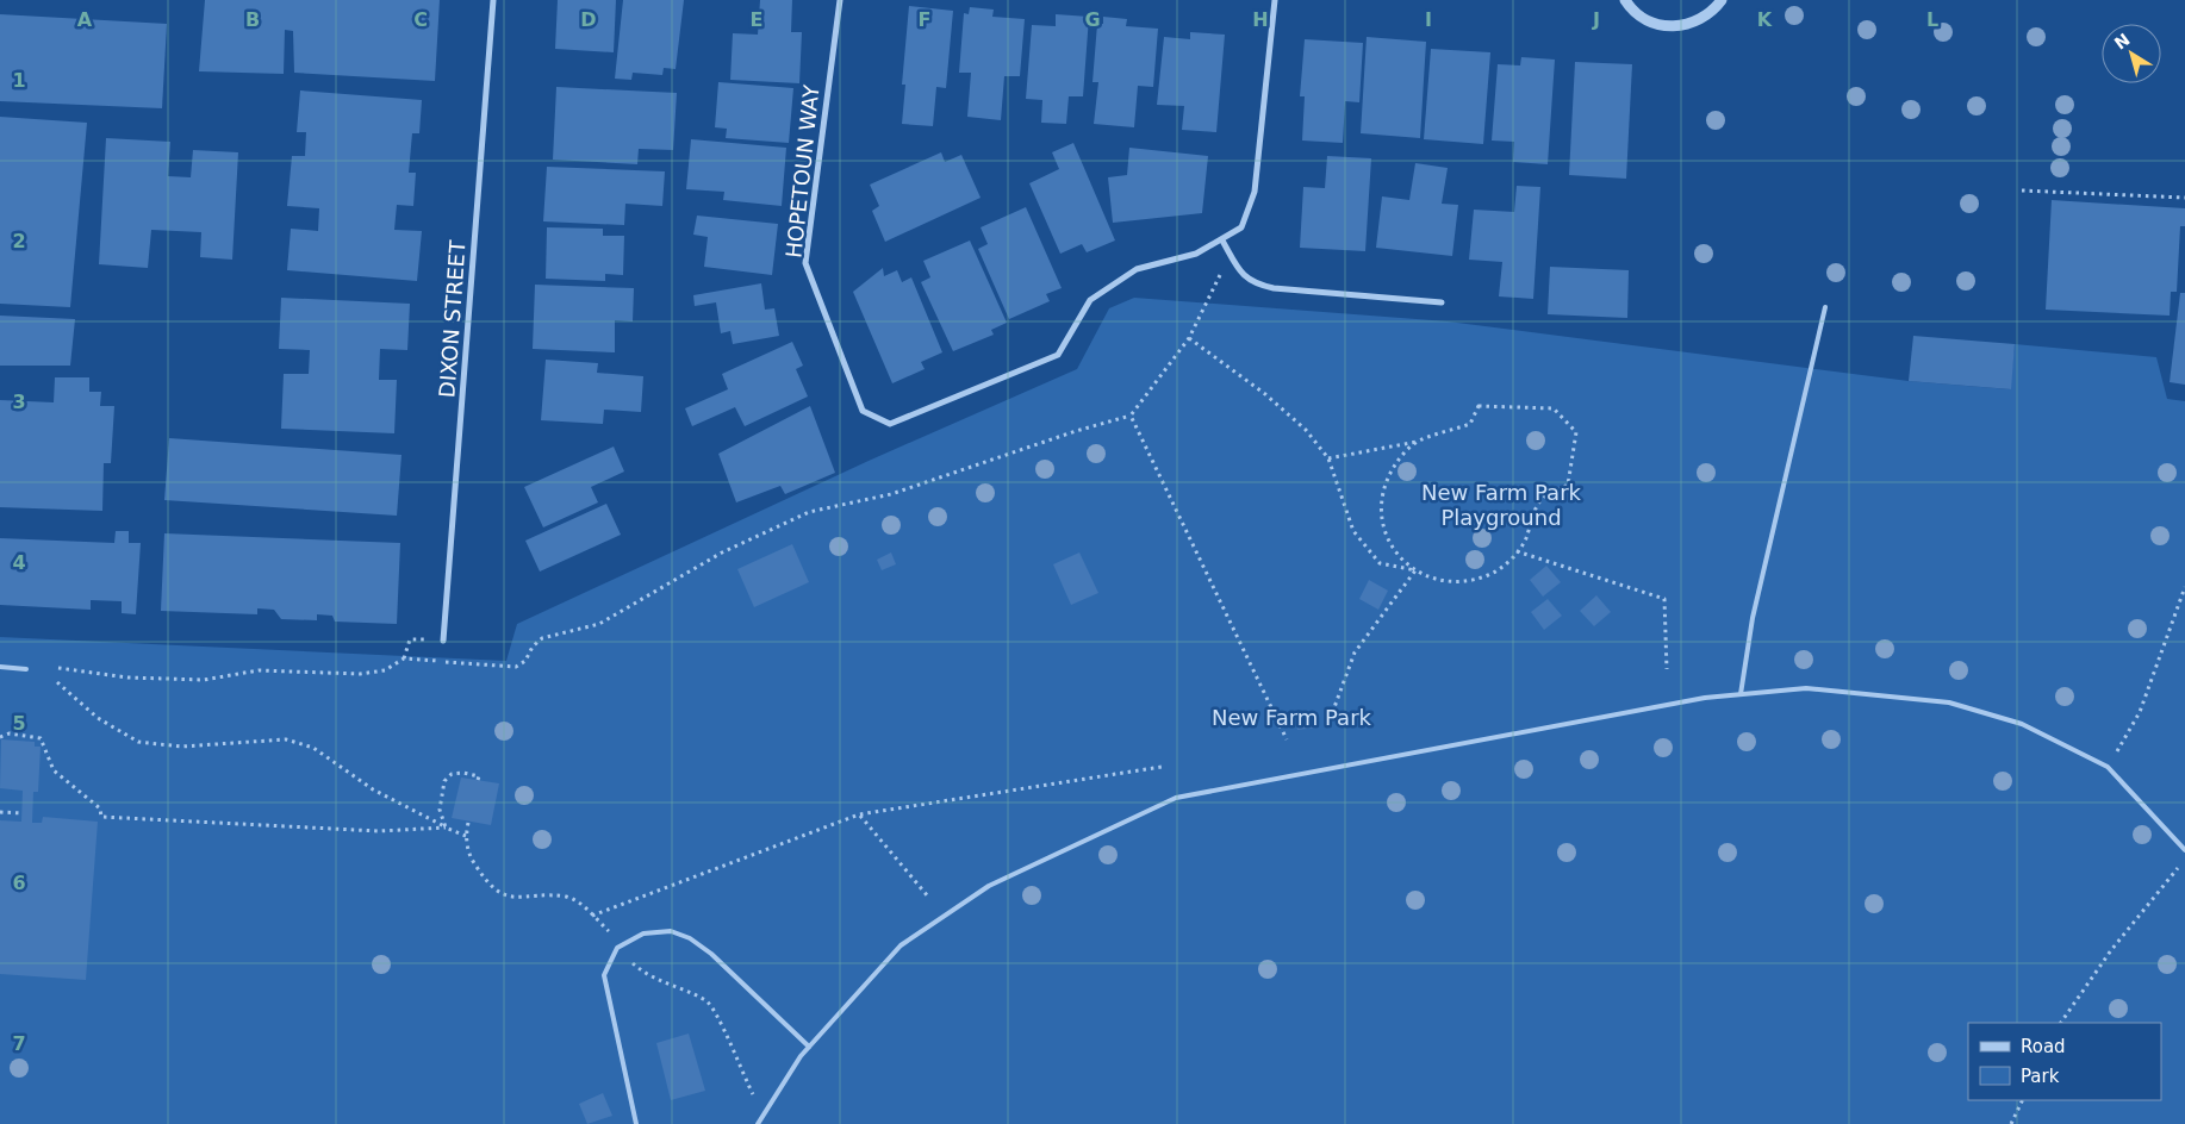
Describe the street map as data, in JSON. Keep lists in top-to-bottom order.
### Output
{
  "streets": {
    "street": ["HOPETOUN WAY", "DIXON STREET"]
  },
  "parks": ["New Farm Park Playground", "New Farm Park"],
  "legend": ["Road", "Park"],
  "north": "top left",
  "grid": {
    "columns": [
      "A",
      "B",
      "C",
      "D",
      "E",
      "F",
      "G",
      "H",
      "I",
      "J",
      "K",
      "L"
    ],
    "rows": [
      "1",
      "2",
      "3",
      "4",
      "5",
      "6",
      "7"
    ]
  }
}
